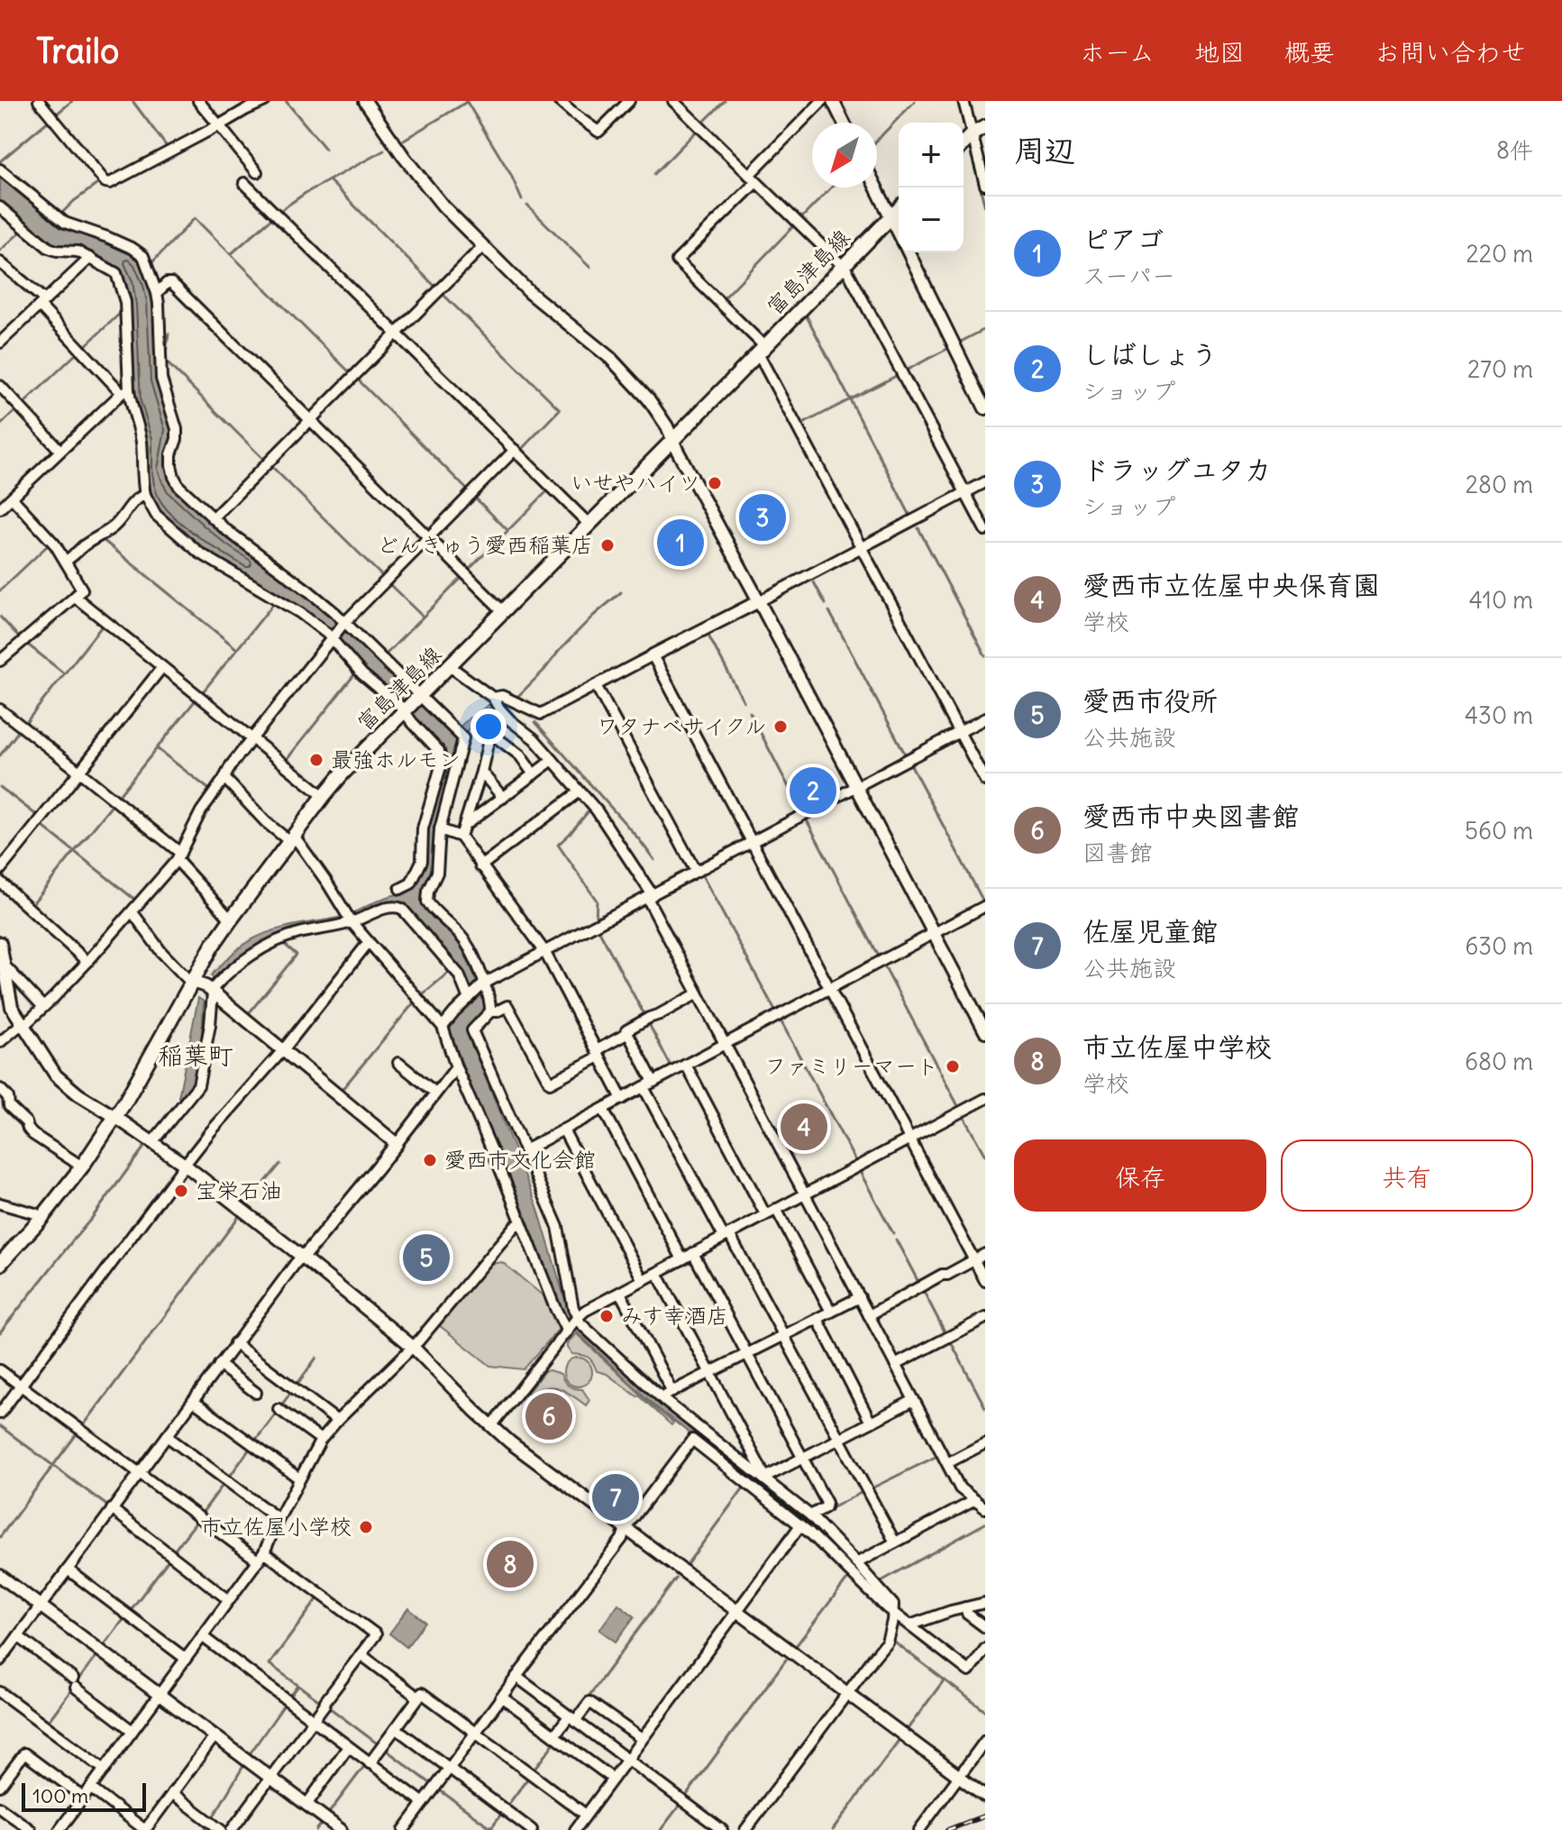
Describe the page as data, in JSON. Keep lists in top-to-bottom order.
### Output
{
  "streets": {
    "main road": ["富島津島線"]
  },
  "districts": ["稲葉町"],
  "places": [
    "いせやハイツ",
    "どんきゅう愛西稲葉店",
    "ワタナベサイクル",
    "最強ホルモン",
    "ファミリーマート",
    "愛西市文化会館",
    "宝栄石油",
    "みす幸酒店",
    "市立佐屋小学校"
  ],
  "scale_bar": "100 m",
  "north": "bottom left",
  "page": {
    "header": "Trailo",
    "nav": [
      "ホーム",
      "地図",
      "概要",
      "お問い合わせ"
    ],
    "heading": ["周辺", "8件"],
    "map_buttons": ["+", "−"],
    "list": [
      {
        "mark": "1",
        "name": "ピアゴ",
        "note": "スーパー",
        "value": "220 m"
      },
      {
        "mark": "2",
        "name": "しばしょう",
        "note": "ショップ",
        "value": "270 m"
      },
      {
        "mark": "3",
        "name": "ドラッグユタカ",
        "note": "ショップ",
        "value": "280 m"
      },
      {
        "mark": "4",
        "name": "愛西市立佐屋中央保育園",
        "note": "学校",
        "value": "410 m"
      },
      {
        "mark": "5",
        "name": "愛西市役所",
        "note": "公共施設",
        "value": "430 m"
      },
      {
        "mark": "6",
        "name": "愛西市中央図書館",
        "note": "図書館",
        "value": "560 m"
      },
      {
        "mark": "7",
        "name": "佐屋児童館",
        "note": "公共施設",
        "value": "630 m"
      },
      {
        "mark": "8",
        "name": "市立佐屋中学校",
        "note": "学校",
        "value": "680 m"
      }
    ],
    "pins": [
      "3",
      "1",
      "2",
      "4",
      "5",
      "6",
      "7",
      "8"
    ],
    "buttons": ["保存", "共有"],
    "scale": "100 m"
  }
}
